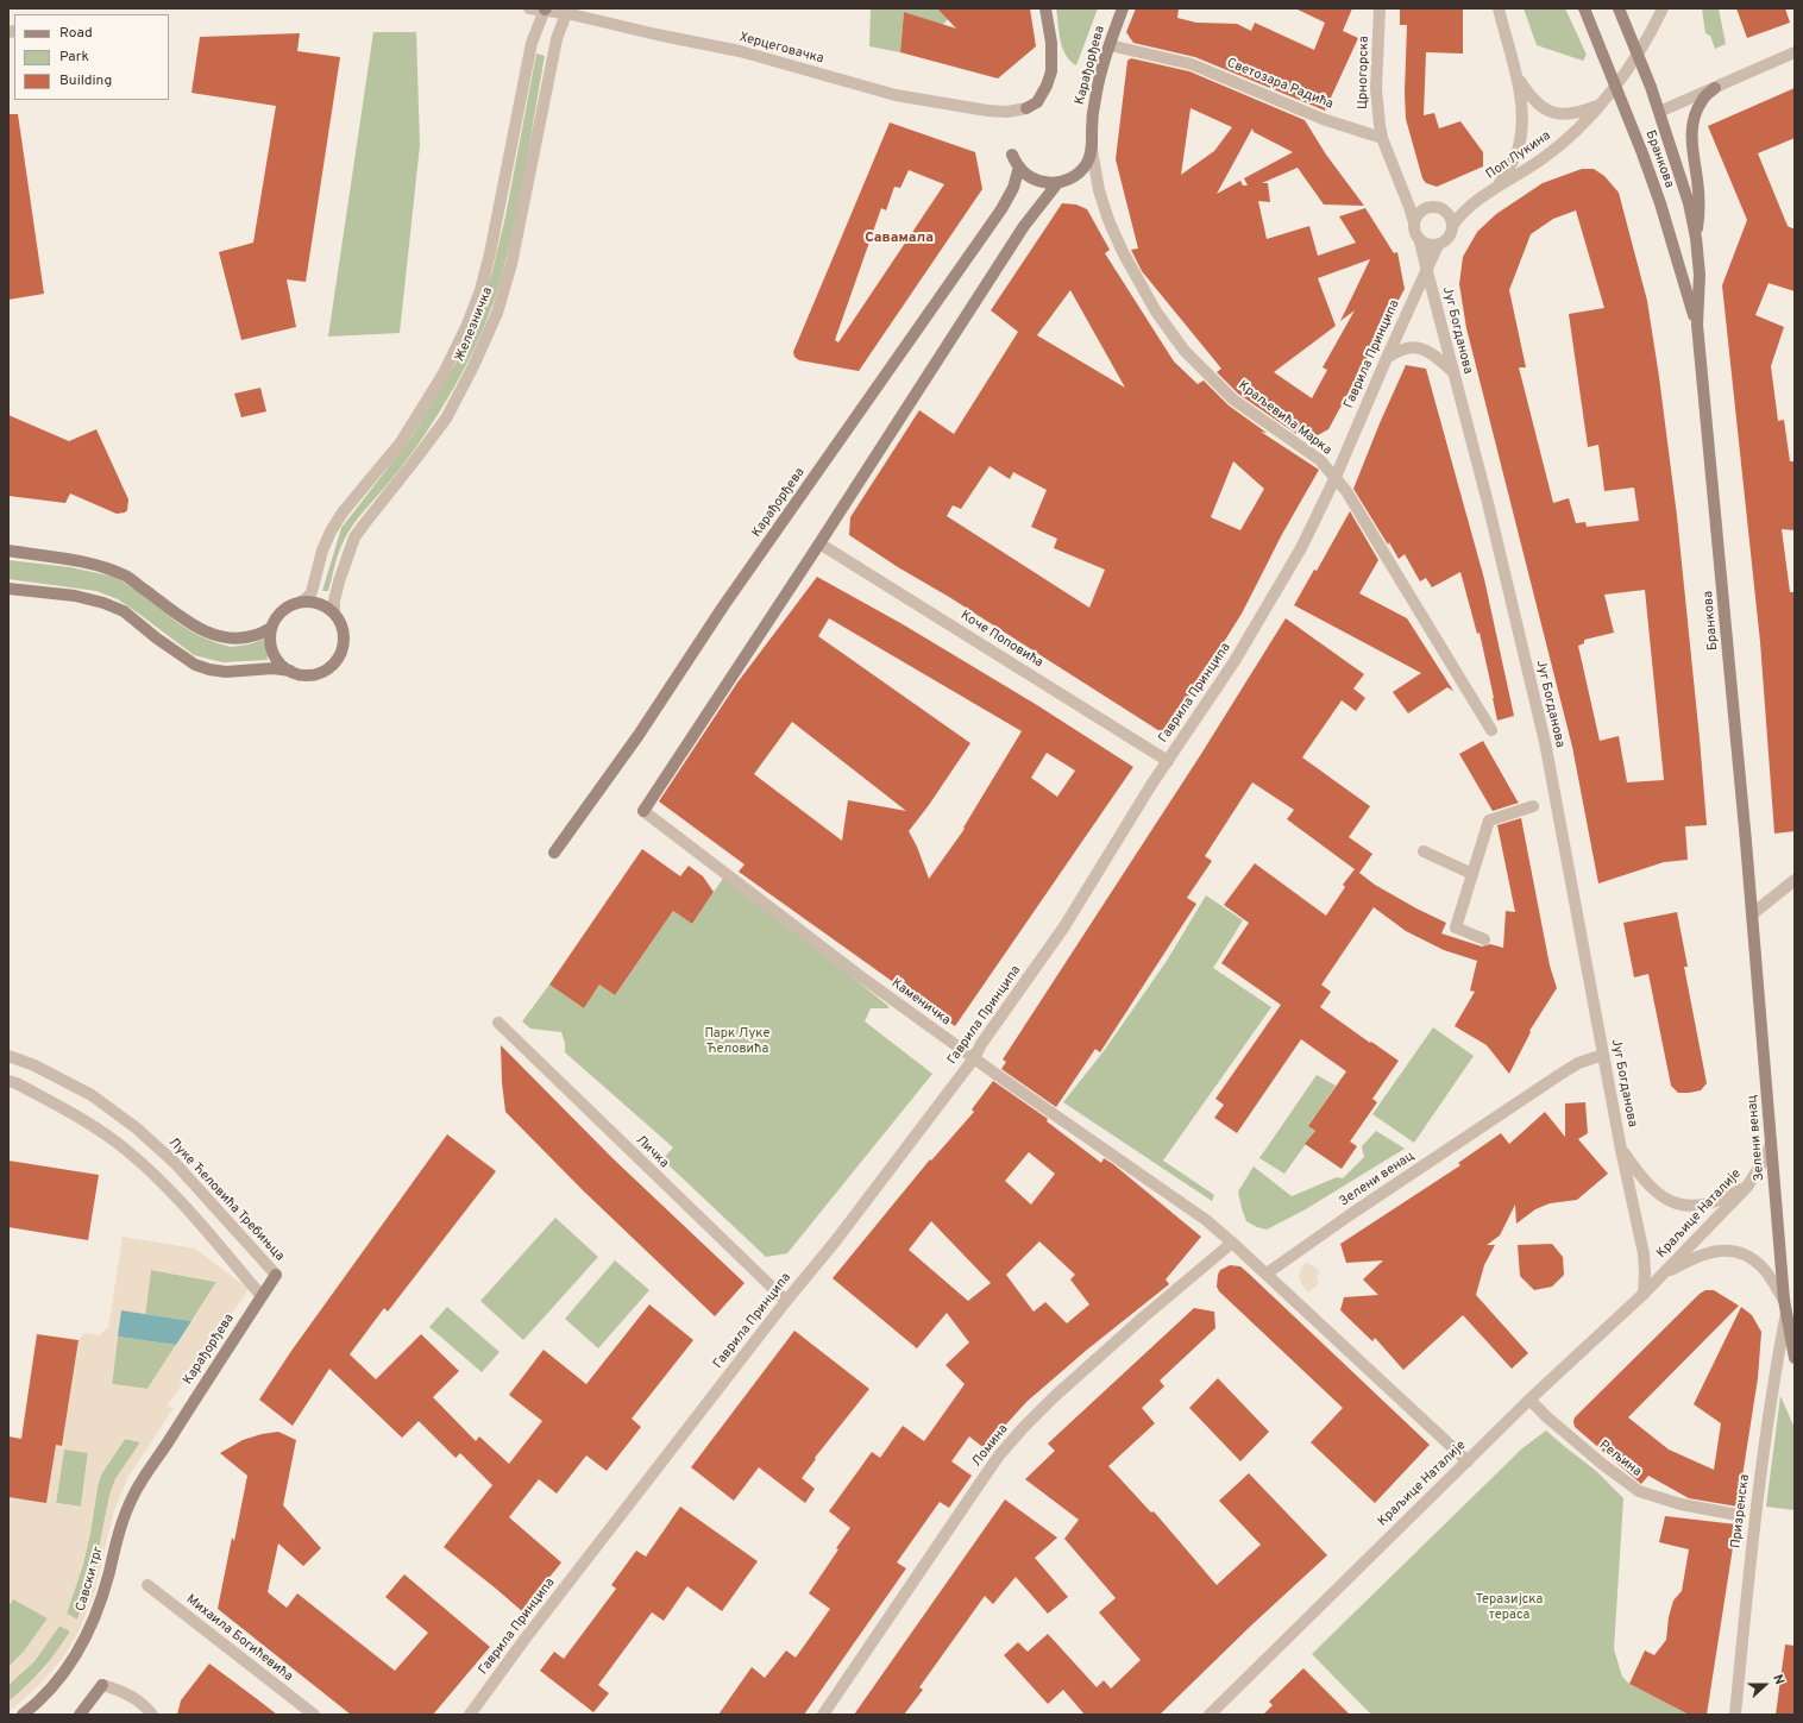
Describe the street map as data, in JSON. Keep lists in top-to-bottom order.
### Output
{
  "streets": {
    "main road": [
      "Карађорђева",
      "Бранкова",
      "Зелени венац",
      "Савски трг"
    ],
    "street": [
      "Херцеговачка",
      "Црногорска",
      "Светозара Радића",
      "Поп Лукина",
      "Железничка",
      "Југ Богданова",
      "Гаврила Принципа",
      "Краљевића Марка",
      "Коче Поповића",
      "Каменичка",
      "Личка",
      "Луке Ћеловића Требињца",
      "Краљице Наталије",
      "Ломина",
      "Рељина",
      "Призренска",
      "Михаила Богићевића"
    ]
  },
  "crossings": [
    ["Херцеговачка", "Железничка"],
    ["Карађорђева", "Светозара Радића"],
    ["Карађорђева", "Краљевића Марка"],
    ["Карађорђева", "Луке Ћеловића Требињца"],
    ["Карађорђева", "Савски трг"],
    ["Црногорска", "Светозара Радића"],
    ["Бранкова", "Зелени венац"],
    ["Југ Богданова", "Гаврила Принципа"],
    ["Југ Богданова", "Зелени венац"],
    ["Југ Богданова", "Краљице Наталије"],
    ["Гаврила Принципа", "Краљевића Марка"],
    ["Гаврила Принципа", "Коче Поповића"],
    ["Гаврила Принципа", "Каменичка"],
    ["Гаврила Принципа", "Личка"],
    ["Каменичка", "Ломина"],
    ["Зелени венац", "Краљице Наталије"],
    ["Зелени венац", "Призренска"],
    ["Краљице Наталије", "Рељина"],
    ["Рељина", "Призренска"]
  ],
  "districts": ["Савамала"],
  "parks": ["Парк Луке Ћеловића", "Теразијска тераса"],
  "legend": ["Road", "Park", "Building"],
  "north": "right"
}
